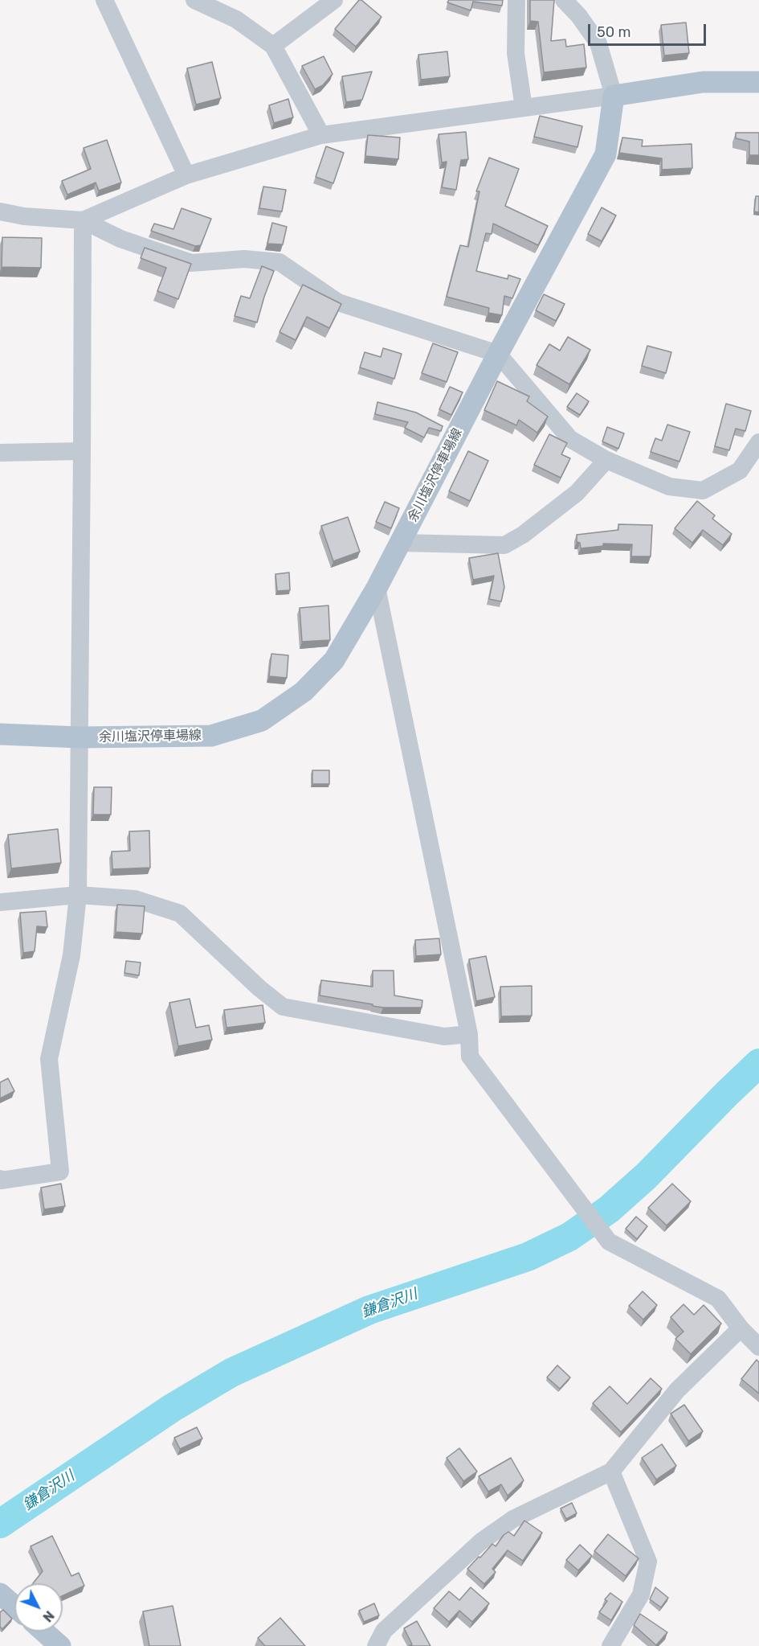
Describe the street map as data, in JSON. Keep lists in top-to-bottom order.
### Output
{
  "streets": {
    "main road": ["余川塩沢停車場線"]
  },
  "water": ["鎌倉沢川"],
  "scale_bar": "50 m",
  "north": "bottom right"
}
